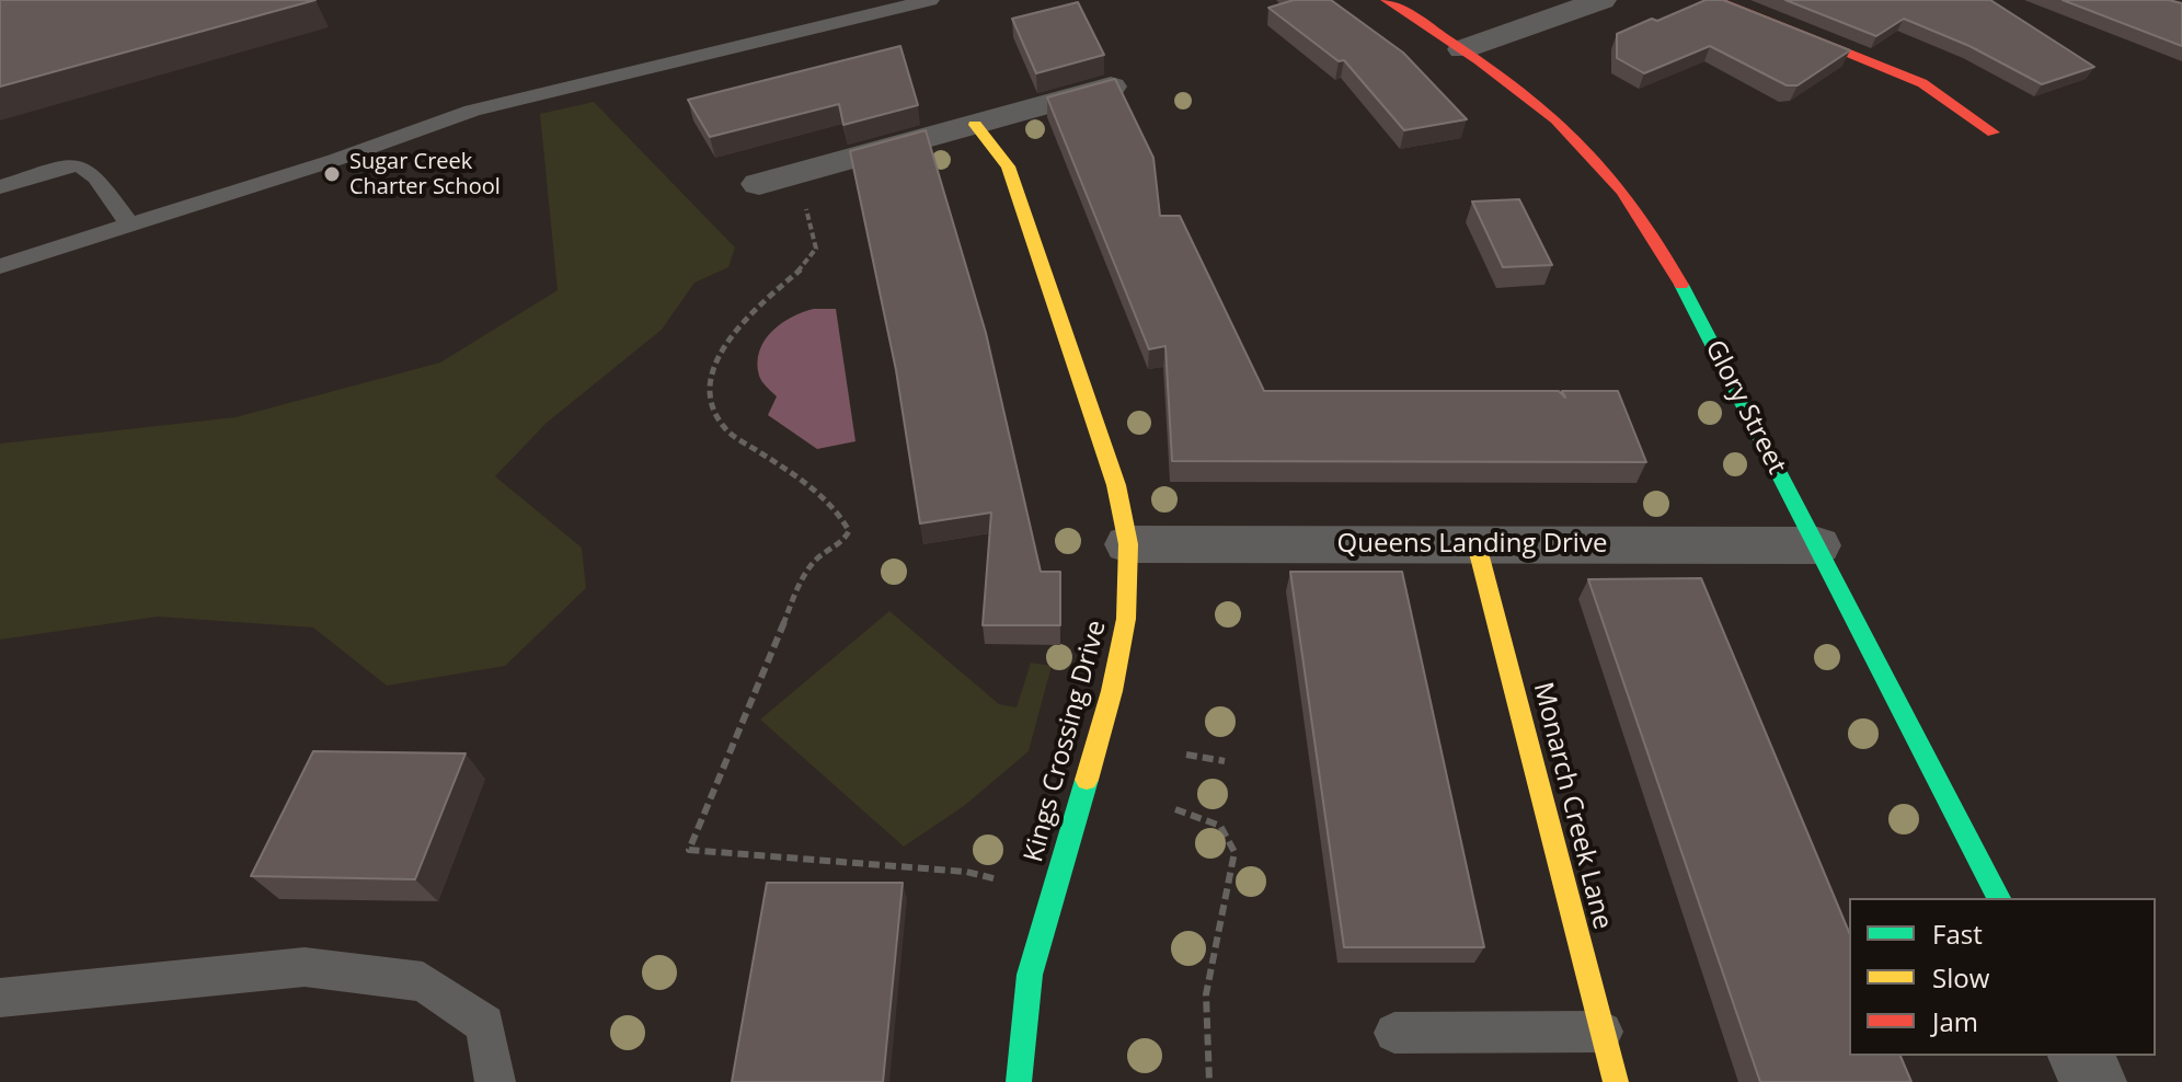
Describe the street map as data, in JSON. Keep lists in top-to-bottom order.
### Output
{
  "streets": {
    "street": [
      "Glory Street",
      "Queens Landing Drive",
      "Kings Crossing Drive",
      "Monarch Creek Lane"
    ]
  },
  "crossings": [
    ["Glory Street", "Queens Landing Drive"],
    ["Queens Landing Drive", "Kings Crossing Drive"],
    ["Queens Landing Drive", "Monarch Creek Lane"]
  ],
  "places": ["Sugar Creek Charter School"],
  "legend": ["Fast", "Slow", "Jam"]
}
